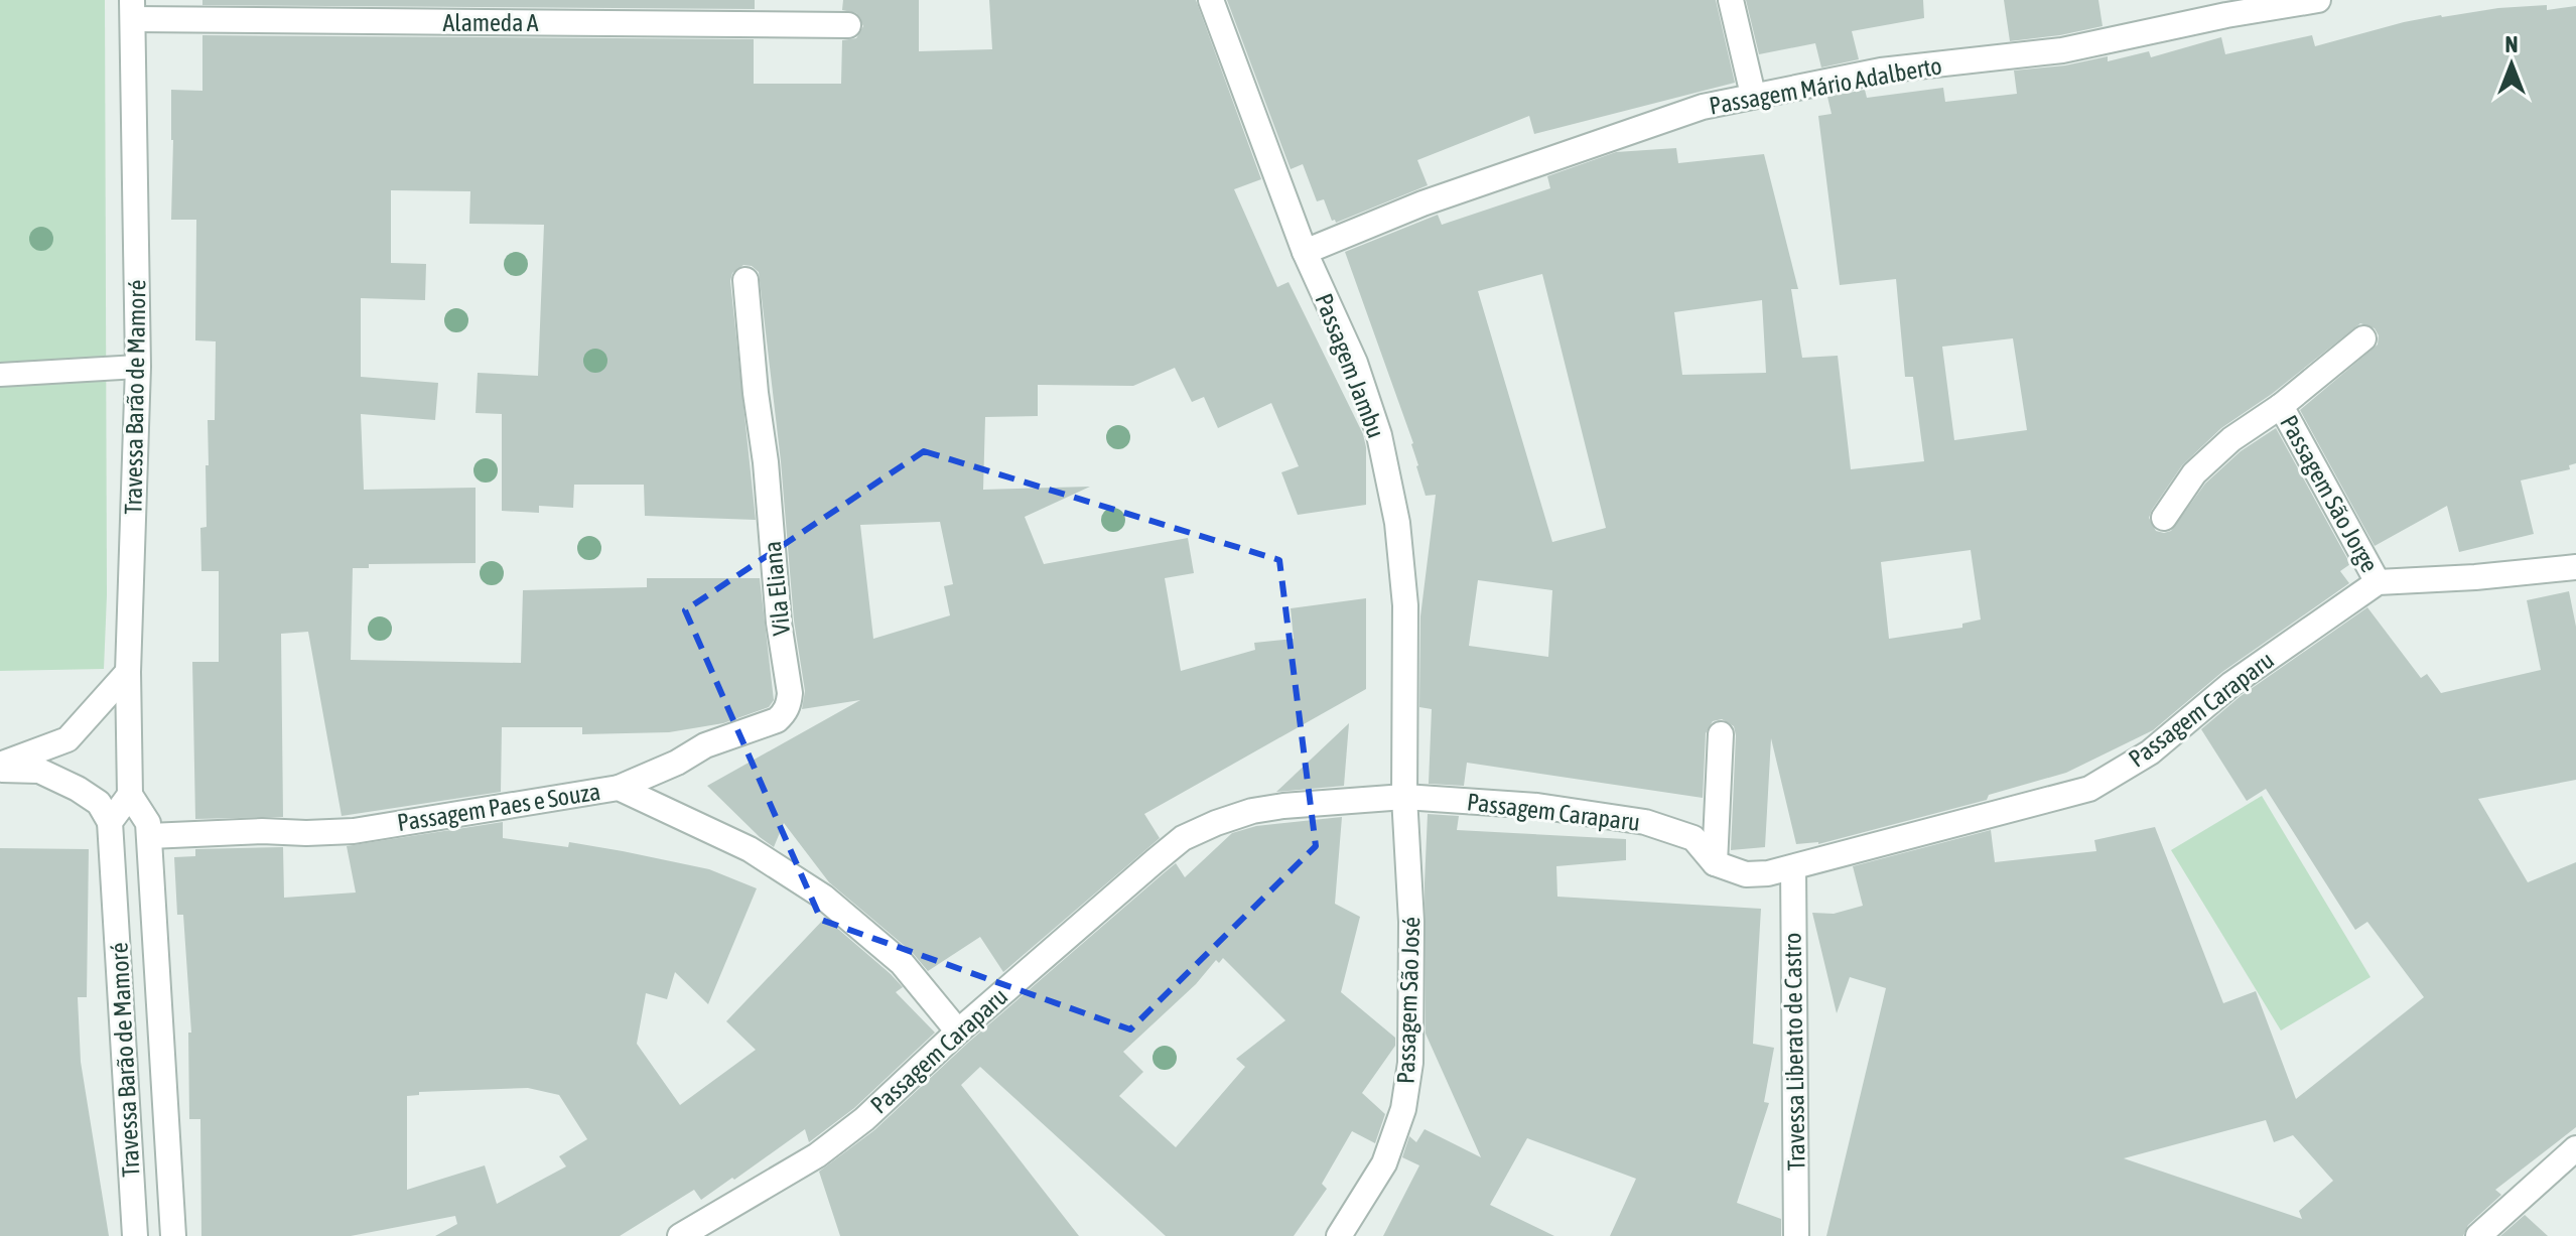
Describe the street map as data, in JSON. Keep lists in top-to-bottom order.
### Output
{
  "streets": {
    "street": [
      "Alameda A",
      "Passagem Mário Adalberto",
      "Passagem Jambu",
      "Travessa Barão de Mamoré",
      "Passagem São Jorge",
      "Vila Eliana",
      "Passagem Caraparu",
      "Passagem Paes e Souza",
      "Passagem São José",
      "Travessa Liberato de Castro"
    ]
  },
  "crossings": [
    ["Alameda A", "Travessa Barão de Mamoré"],
    ["Passagem Mário Adalberto", "Passagem Jambu"],
    ["Passagem Jambu", "Passagem Caraparu"],
    ["Passagem Jambu", "Passagem São José"],
    ["Travessa Barão de Mamoré", "Passagem Paes e Souza"],
    ["Passagem São Jorge", "Passagem Caraparu"],
    ["Vila Eliana", "Passagem Paes e Souza"],
    ["Passagem Caraparu", "Passagem Paes e Souza"],
    ["Passagem Caraparu", "Passagem São José"],
    ["Passagem Caraparu", "Travessa Liberato de Castro"]
  ],
  "north": "top"
}
